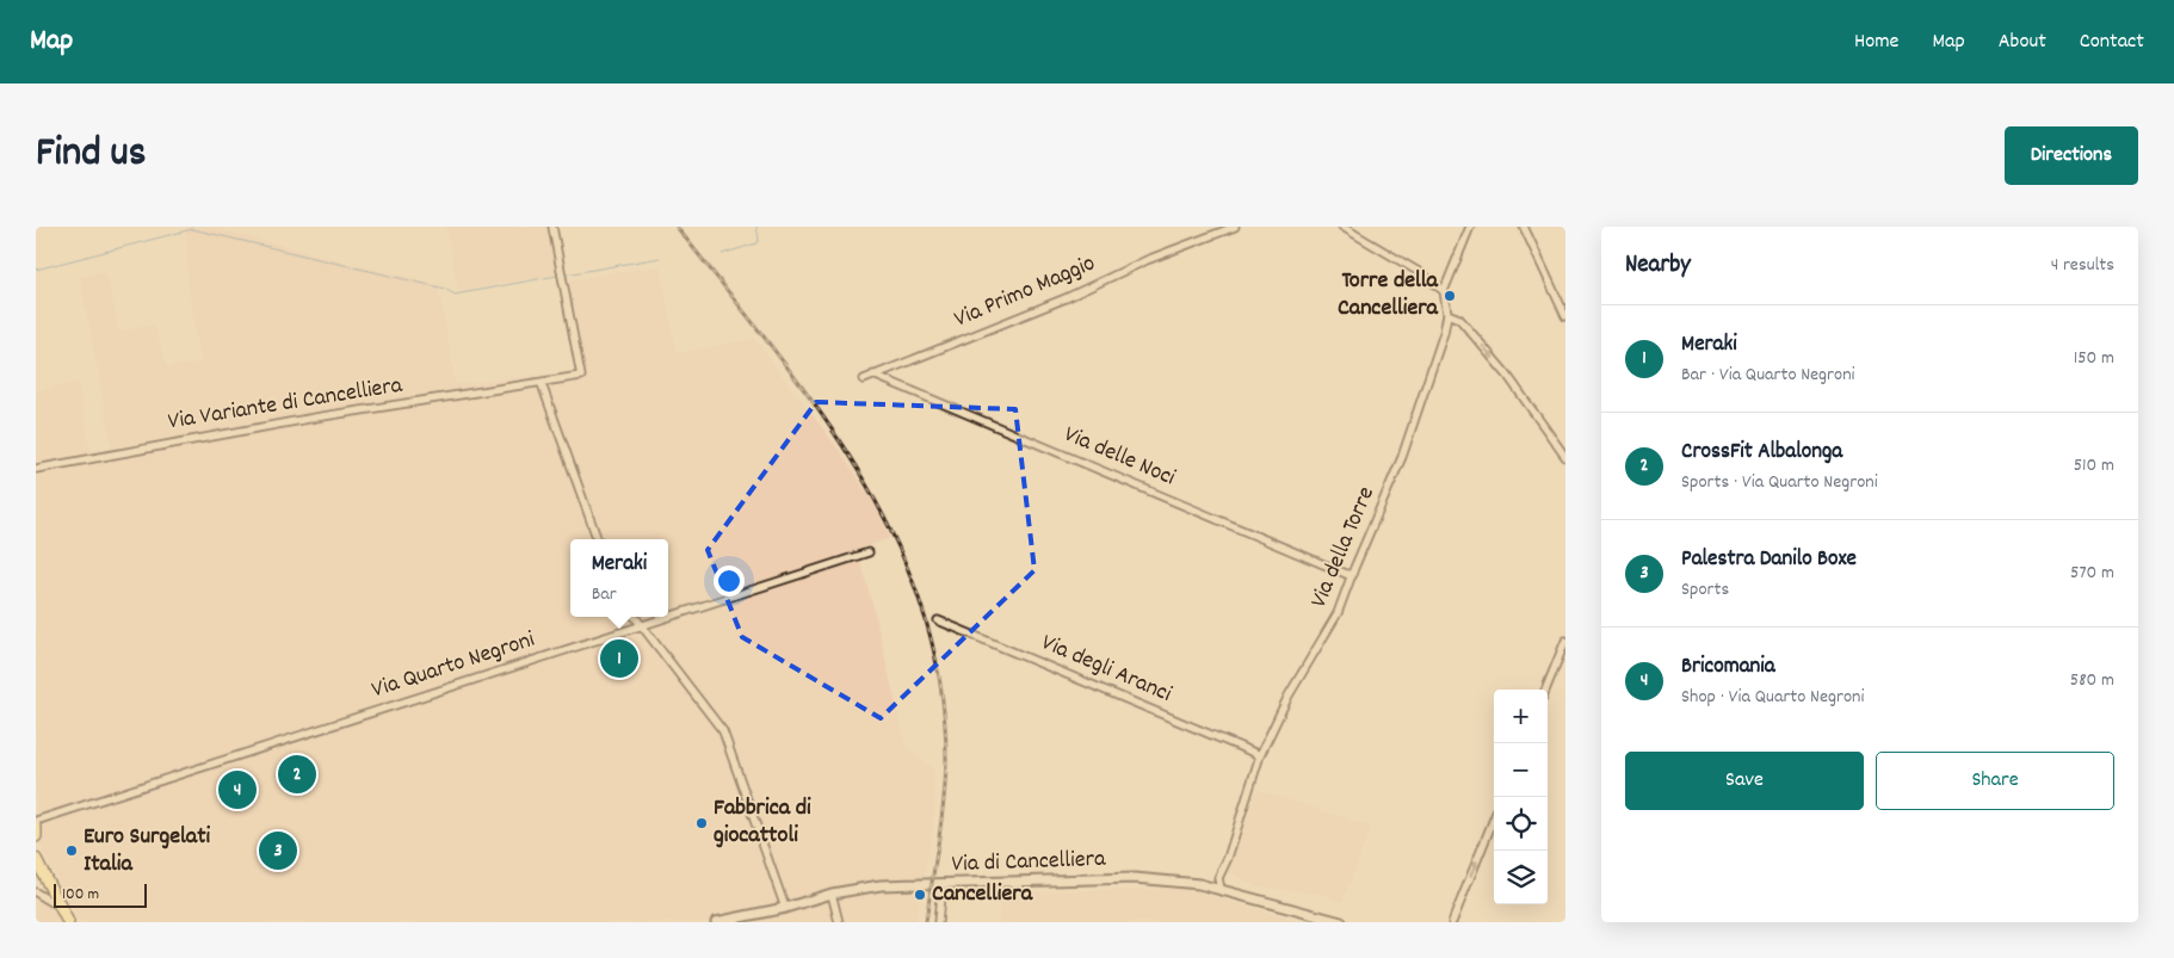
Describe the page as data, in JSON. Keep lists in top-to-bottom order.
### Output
{
  "streets": {
    "street": [
      "Via Primo Maggio",
      "Via Variante di Cancelliera",
      "Via delle Noci",
      "Via della Torre",
      "Via Quarto Negroni",
      "Via degli Aranci",
      "Via di Cancelliera"
    ]
  },
  "crossings": [
    ["Via Primo Maggio", "Via delle Noci"],
    ["Via delle Noci", "Via della Torre"],
    ["Via della Torre", "Via degli Aranci"],
    ["Via della Torre", "Via di Cancelliera"]
  ],
  "places": [
    "Torre della Cancelliera",
    "Fabbrica di giocattoli",
    "Euro Surgelati Italia",
    "Cancelliera"
  ],
  "scale_bar": "100 m",
  "page": {
    "header": "Map",
    "nav": [
      "Home",
      "Map",
      "About",
      "Contact"
    ],
    "title": "Find us",
    "buttons": [
      "Directions",
      ["Save", "Share"]
    ],
    "heading": ["Nearby", "4 results"],
    "list": [
      {
        "mark": "1",
        "name": "Meraki",
        "note": "Bar · Via Quarto Negroni",
        "value": "150 m"
      },
      {
        "mark": "2",
        "name": "CrossFit Albalonga",
        "note": "Sports · Via Quarto Negroni",
        "value": "510 m"
      },
      {
        "mark": "3",
        "name": "Palestra Danilo Boxe",
        "note": "Sports",
        "value": "570 m"
      },
      {
        "mark": "4",
        "name": "Bricomania",
        "note": "Shop · Via Quarto Negroni",
        "value": "580 m"
      }
    ],
    "popup": ["Meraki", "Bar"],
    "pins": [
      "1",
      "2",
      "4",
      "3"
    ],
    "map_buttons": ["+", "−"],
    "scale": "100 m"
  }
}
